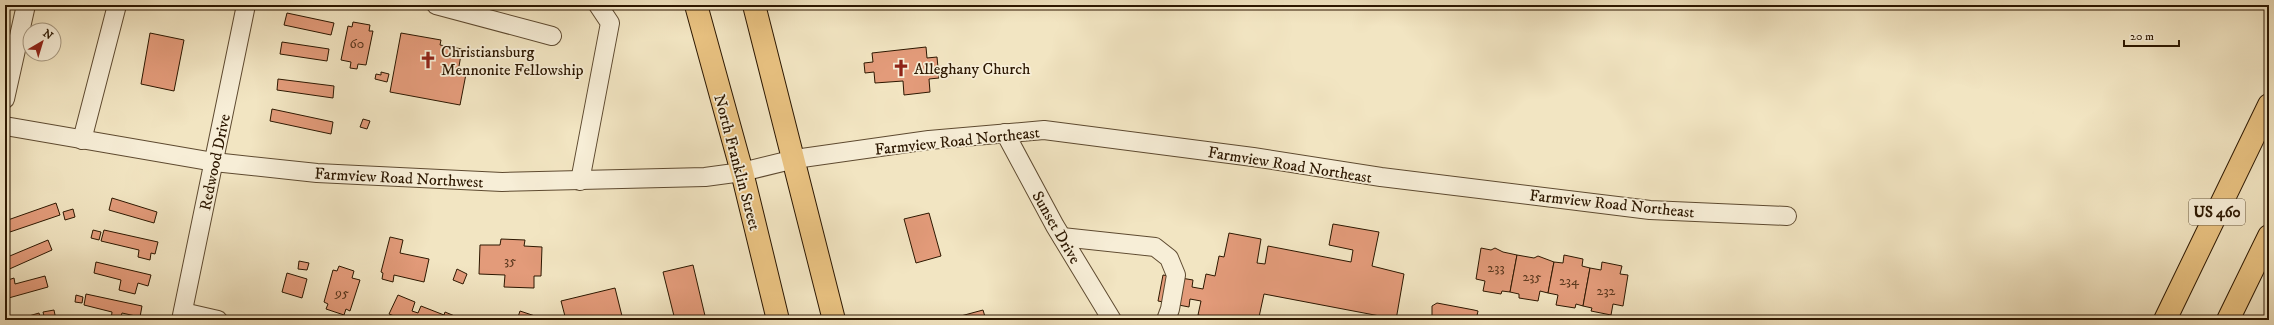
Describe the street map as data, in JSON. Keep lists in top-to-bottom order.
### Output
{
  "streets": {
    "main road": ["North Franklin Street", "US 460"],
    "street": [
      "Farmview Road Northeast",
      "Redwood Drive",
      "Farmview Road Northwest",
      "Sunset Drive"
    ]
  },
  "crossings": [
    ["Farmview Road Northeast", "Farmview Road Northwest"],
    ["Farmview Road Northeast", "Sunset Drive"],
    ["Redwood Drive", "Farmview Road Northwest"],
    ["North Franklin Street", "Farmview Road Northwest"]
  ],
  "places": {
    "church": ["Christiansburg Mennonite Fellowship", "Alleghany Church"]
  },
  "house_numbers": [
    "60",
    "35",
    "233",
    "235",
    "234",
    "232",
    "95"
  ],
  "scale_bar": "20 m",
  "north": "top right"
}
